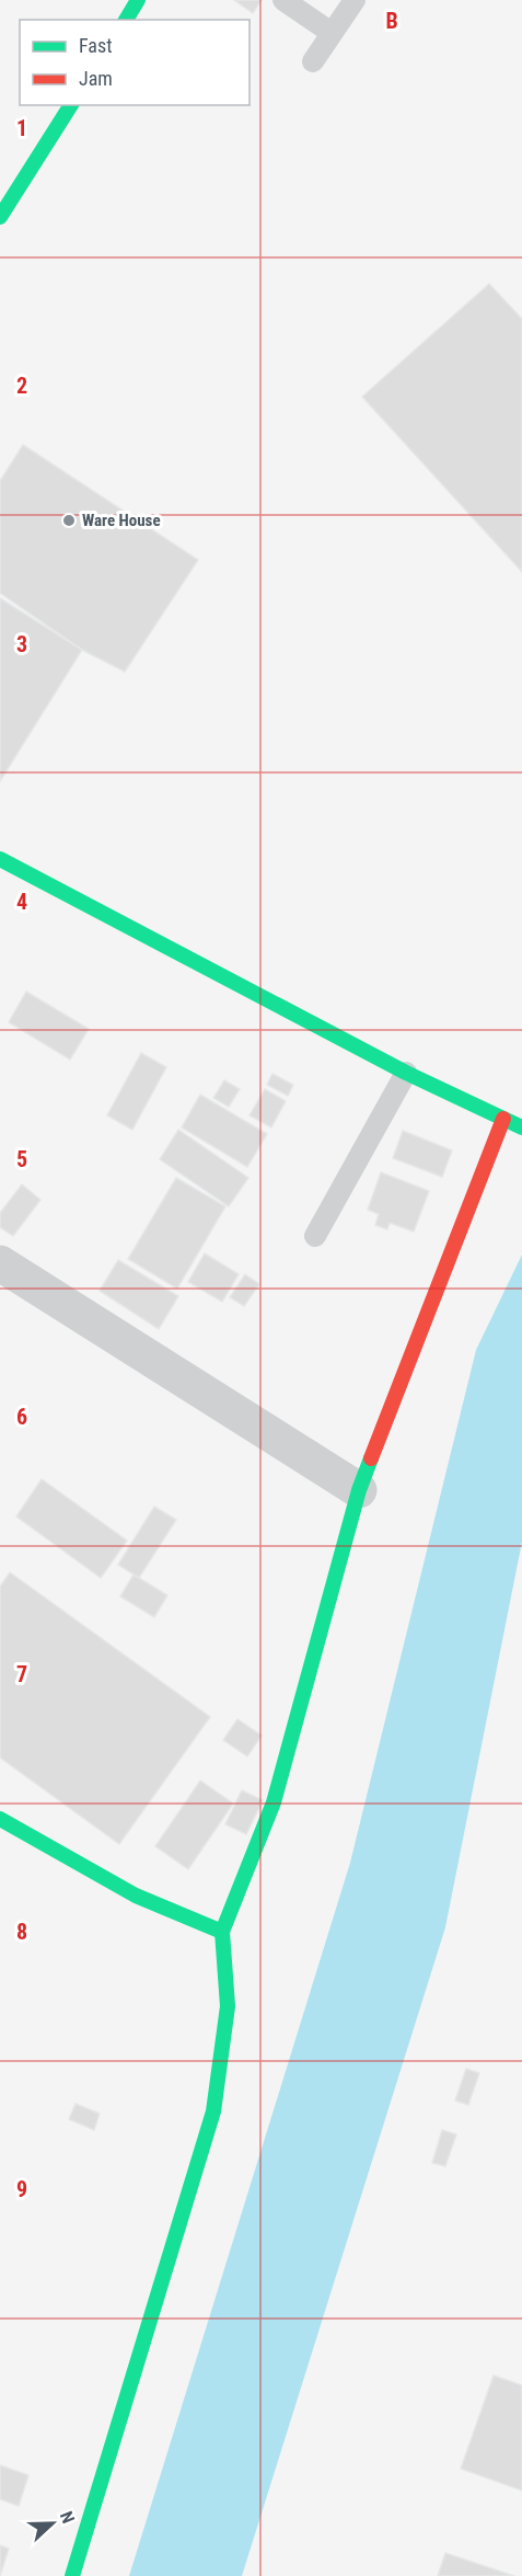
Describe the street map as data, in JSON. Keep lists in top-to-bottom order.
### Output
{
  "places": ["Ware House"],
  "legend": ["Fast", "Jam"],
  "north": "right",
  "grid": {
    "columns": ["B"],
    "rows": [
      "1",
      "2",
      "3",
      "4",
      "5",
      "6",
      "7",
      "8",
      "9"
    ]
  }
}
